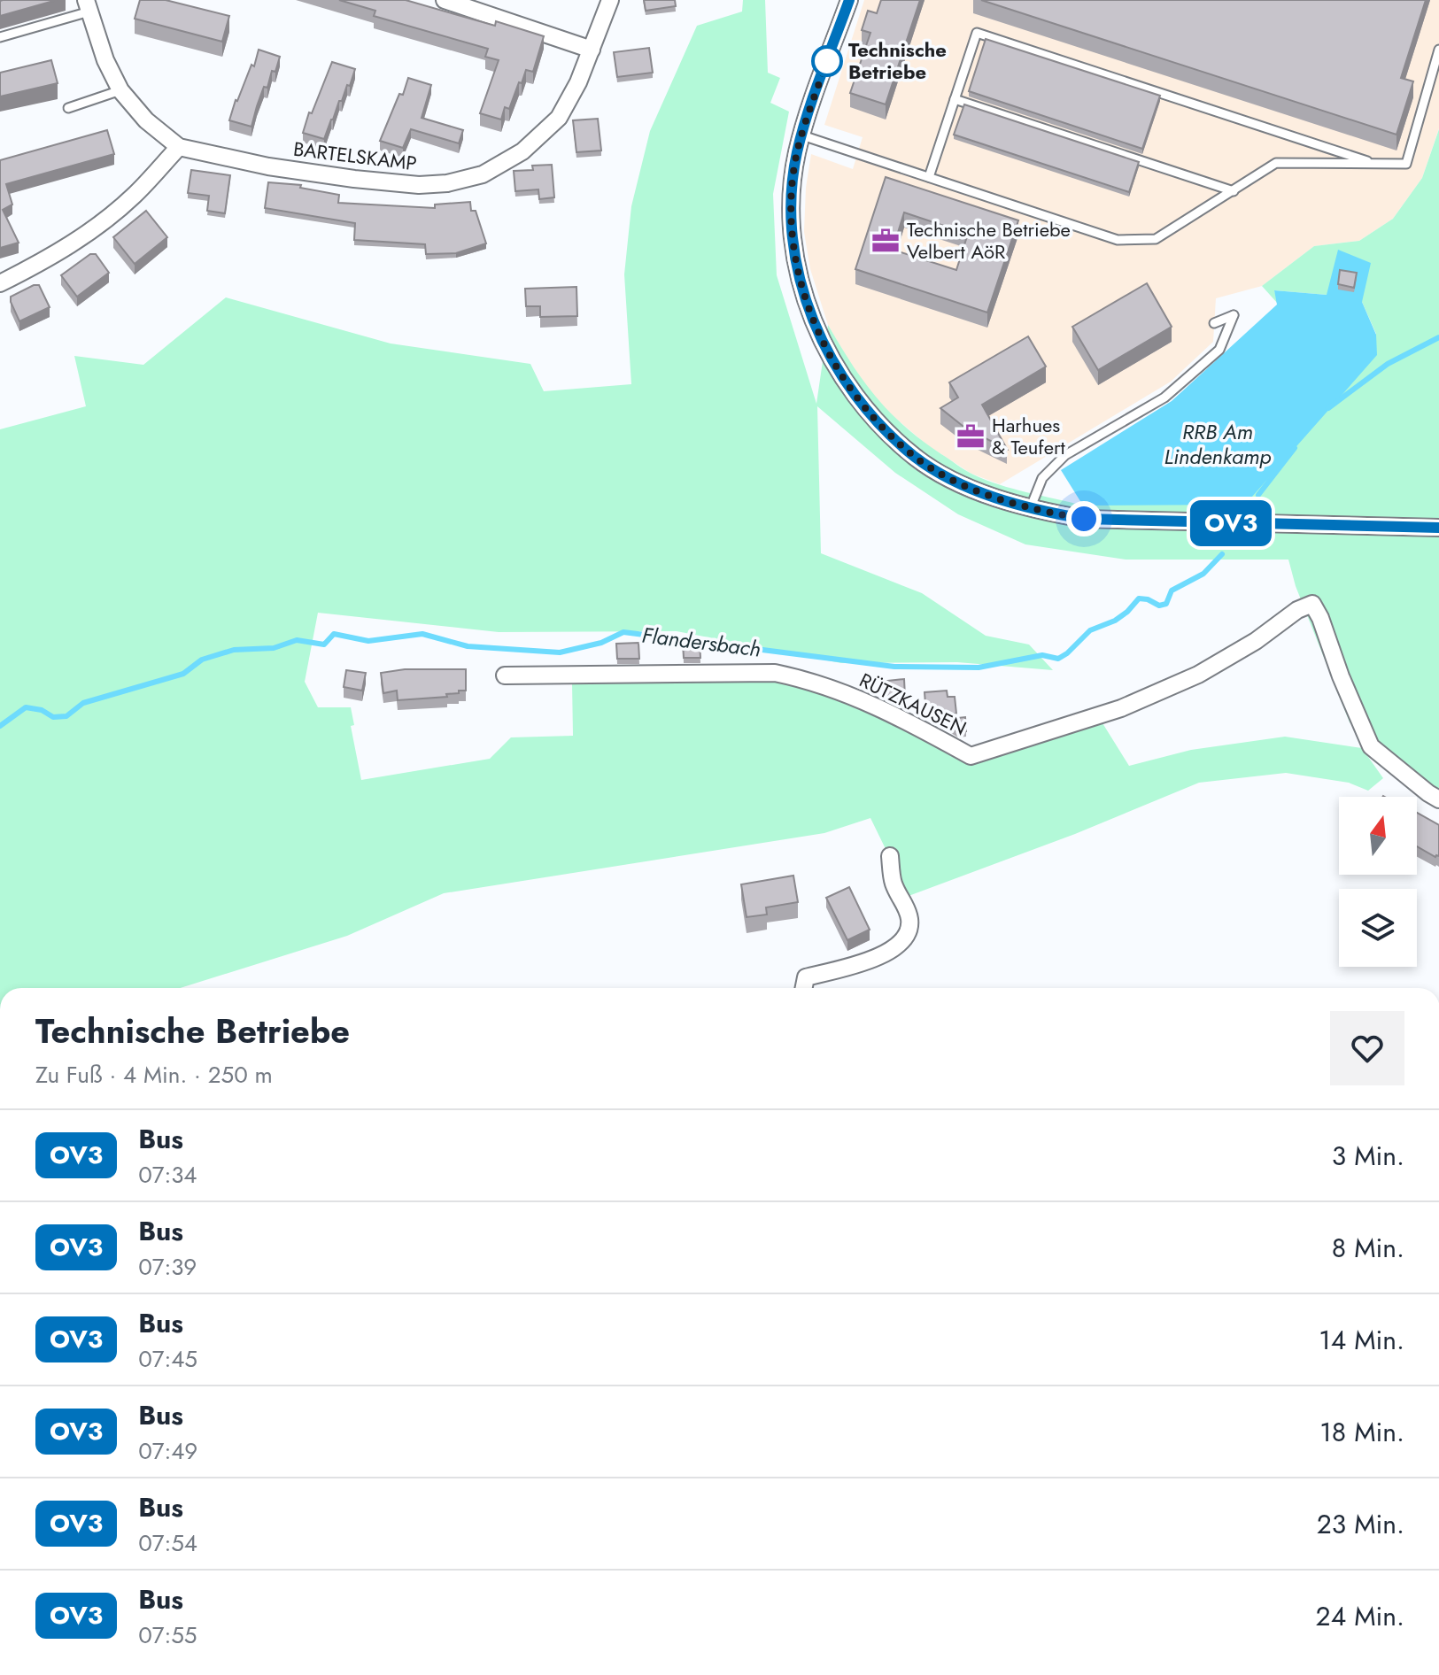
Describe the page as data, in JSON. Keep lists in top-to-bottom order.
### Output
{
  "streets": {
    "street": ["BARTELSKAMP", "RÜTZKAUSEN"]
  },
  "water": ["RRB Am Lindenkamp", "Flandersbach"],
  "places": {
    "other": ["Technische Betriebe"],
    "office": ["Technische Betriebe Velbert AöR", "Harhues & Teufert"]
  },
  "lines": ["bus line OV3"],
  "north": "top",
  "page": {
    "on_map": "OV3",
    "heading": ["Technische Betriebe", "Zu Fuß · 4 Min. · 250 m"],
    "list": [
      {
        "mark": "OV3",
        "name": "Bus",
        "note": "07:34",
        "value": "3 Min."
      },
      {
        "mark": "OV3",
        "name": "Bus",
        "note": "07:39",
        "value": "8 Min."
      },
      {
        "mark": "OV3",
        "name": "Bus",
        "note": "07:45",
        "value": "14 Min."
      },
      {
        "mark": "OV3",
        "name": "Bus",
        "note": "07:49",
        "value": "18 Min."
      },
      {
        "mark": "OV3",
        "name": "Bus",
        "note": "07:54",
        "value": "23 Min."
      },
      {
        "mark": "OV3",
        "name": "Bus",
        "note": "07:55",
        "value": "24 Min."
      }
    ]
  }
}
